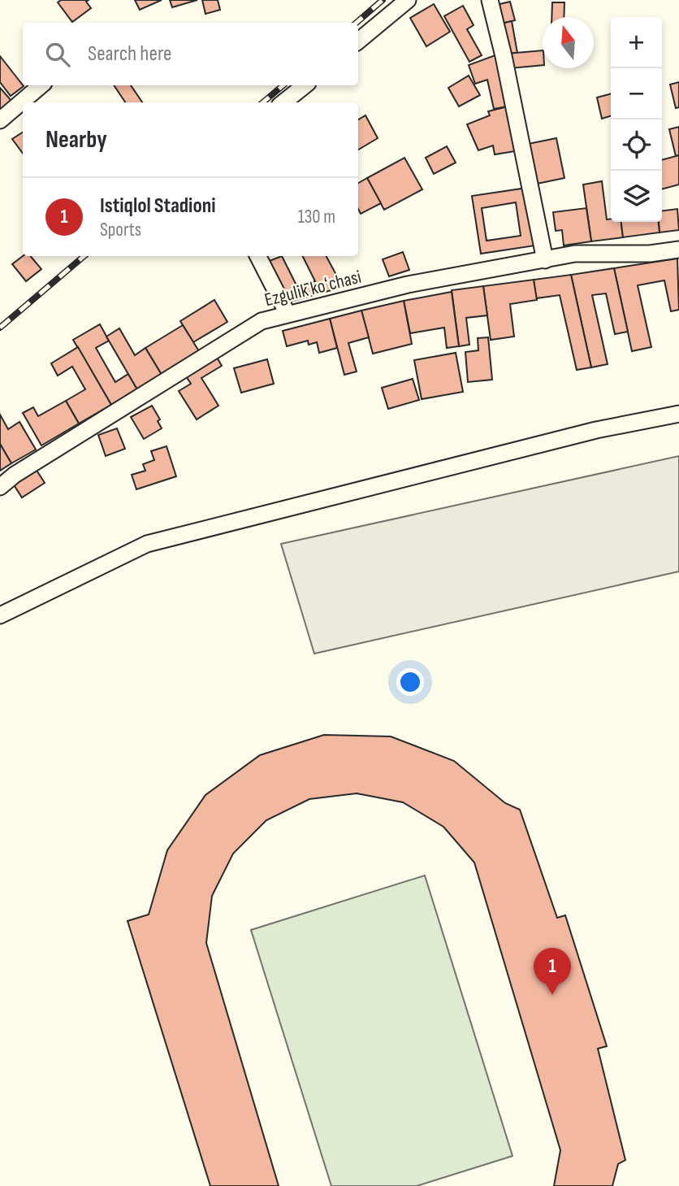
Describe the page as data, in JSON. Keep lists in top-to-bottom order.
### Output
{
  "streets": {
    "street": ["Ezgulik koʻchasi"]
  },
  "north": "top",
  "page": {
    "map_buttons": ["+", "−"],
    "search": "Search here",
    "heading": "Nearby",
    "list": [
      {
        "mark": "1",
        "name": "Istiqlol Stadioni",
        "note": "Sports",
        "value": "130 m"
      }
    ],
    "pins": "1"
  }
}
